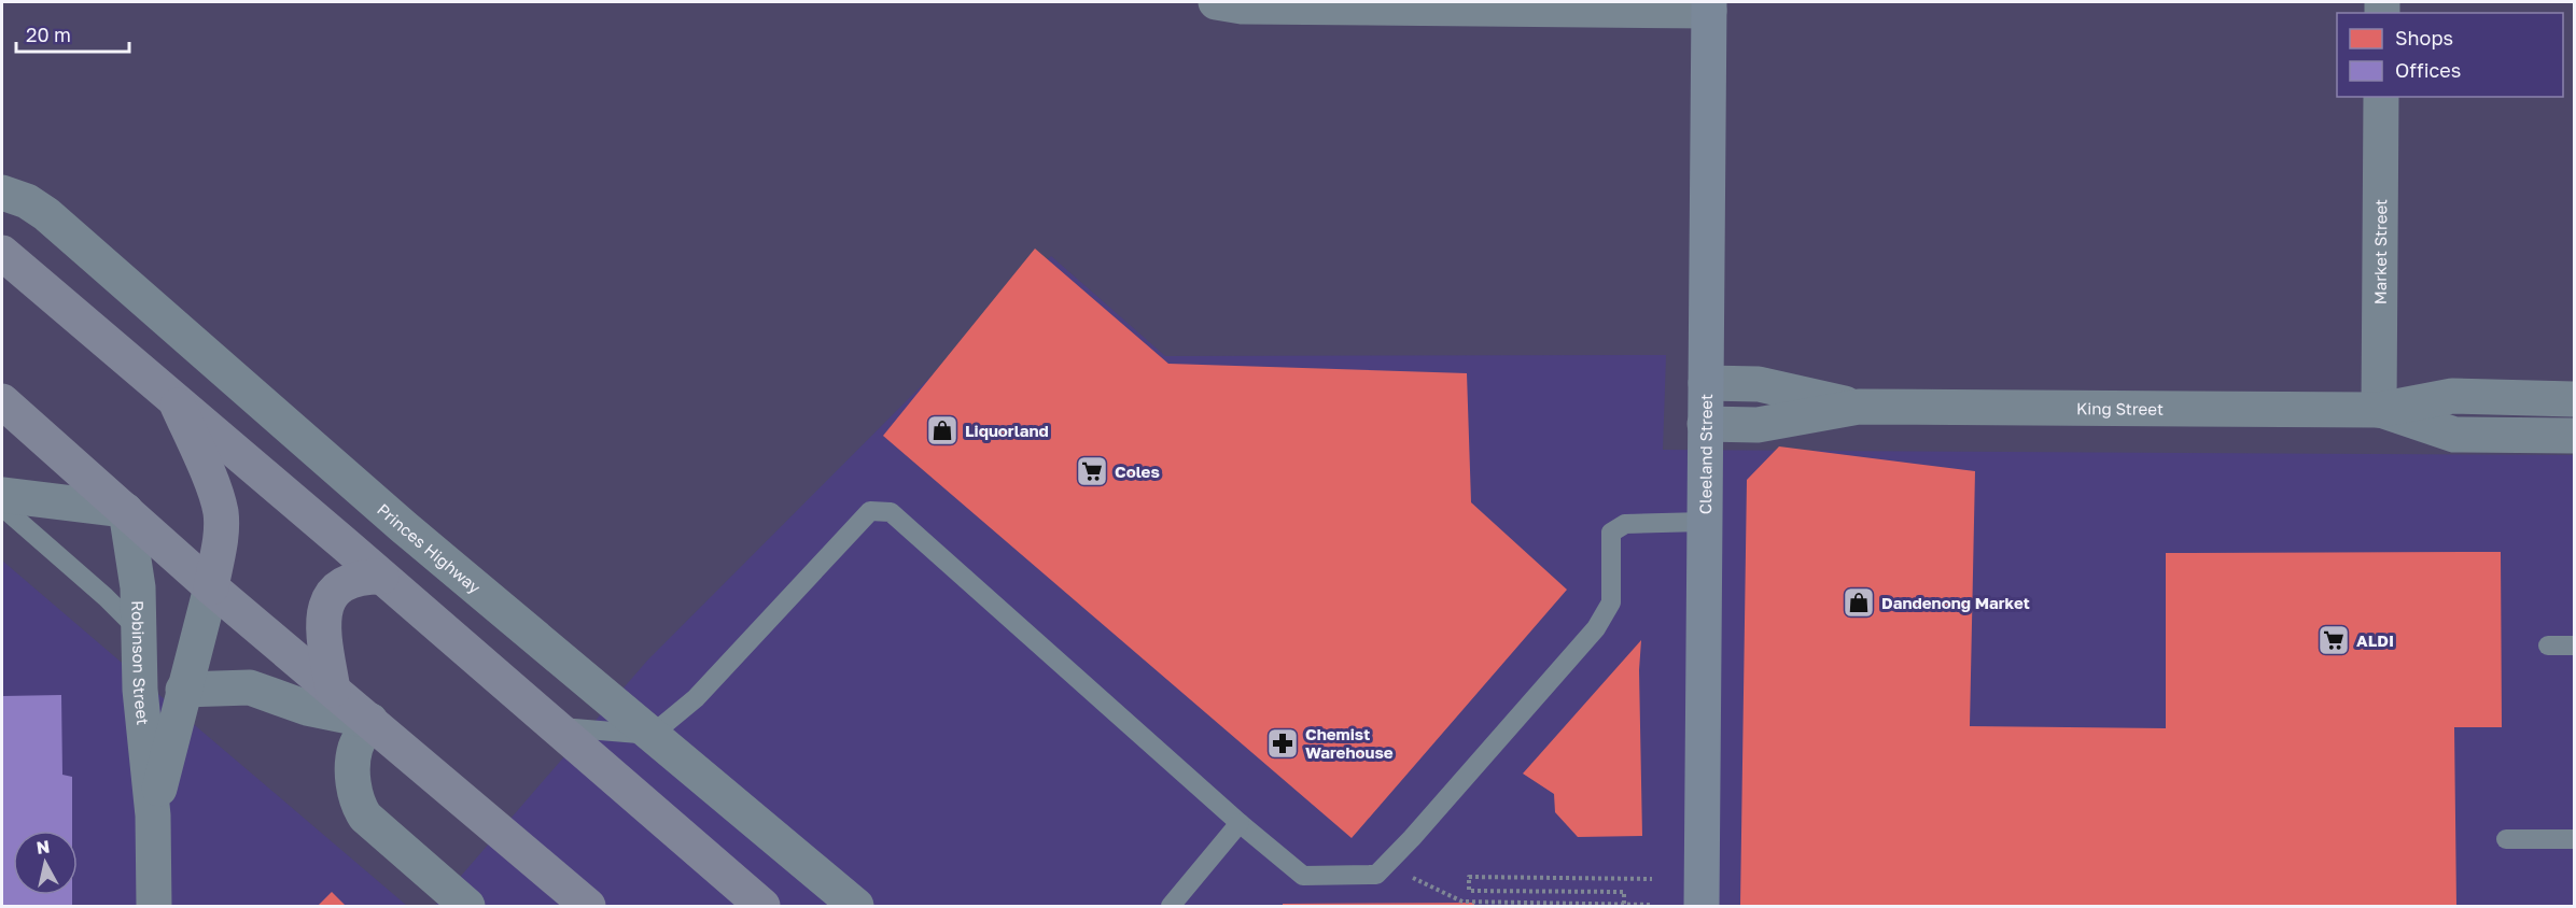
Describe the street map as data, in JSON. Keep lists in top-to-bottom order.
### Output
{
  "streets": {
    "main road": ["Cleeland Street"],
    "street": [
      "Market Street",
      "King Street",
      "Princes Highway",
      "Robinson Street"
    ]
  },
  "crossings": [
    ["Market Street", "King Street"],
    ["King Street", "Cleeland Street"]
  ],
  "places": {
    "shop": ["Liquorland", "Dandenong Market"],
    "supermarket": ["Coles", "ALDI"],
    "pharmacy": ["Chemist Warehouse"]
  },
  "legend": ["Shops", "Offices"],
  "scale_bar": "20 m",
  "north": "top"
}
